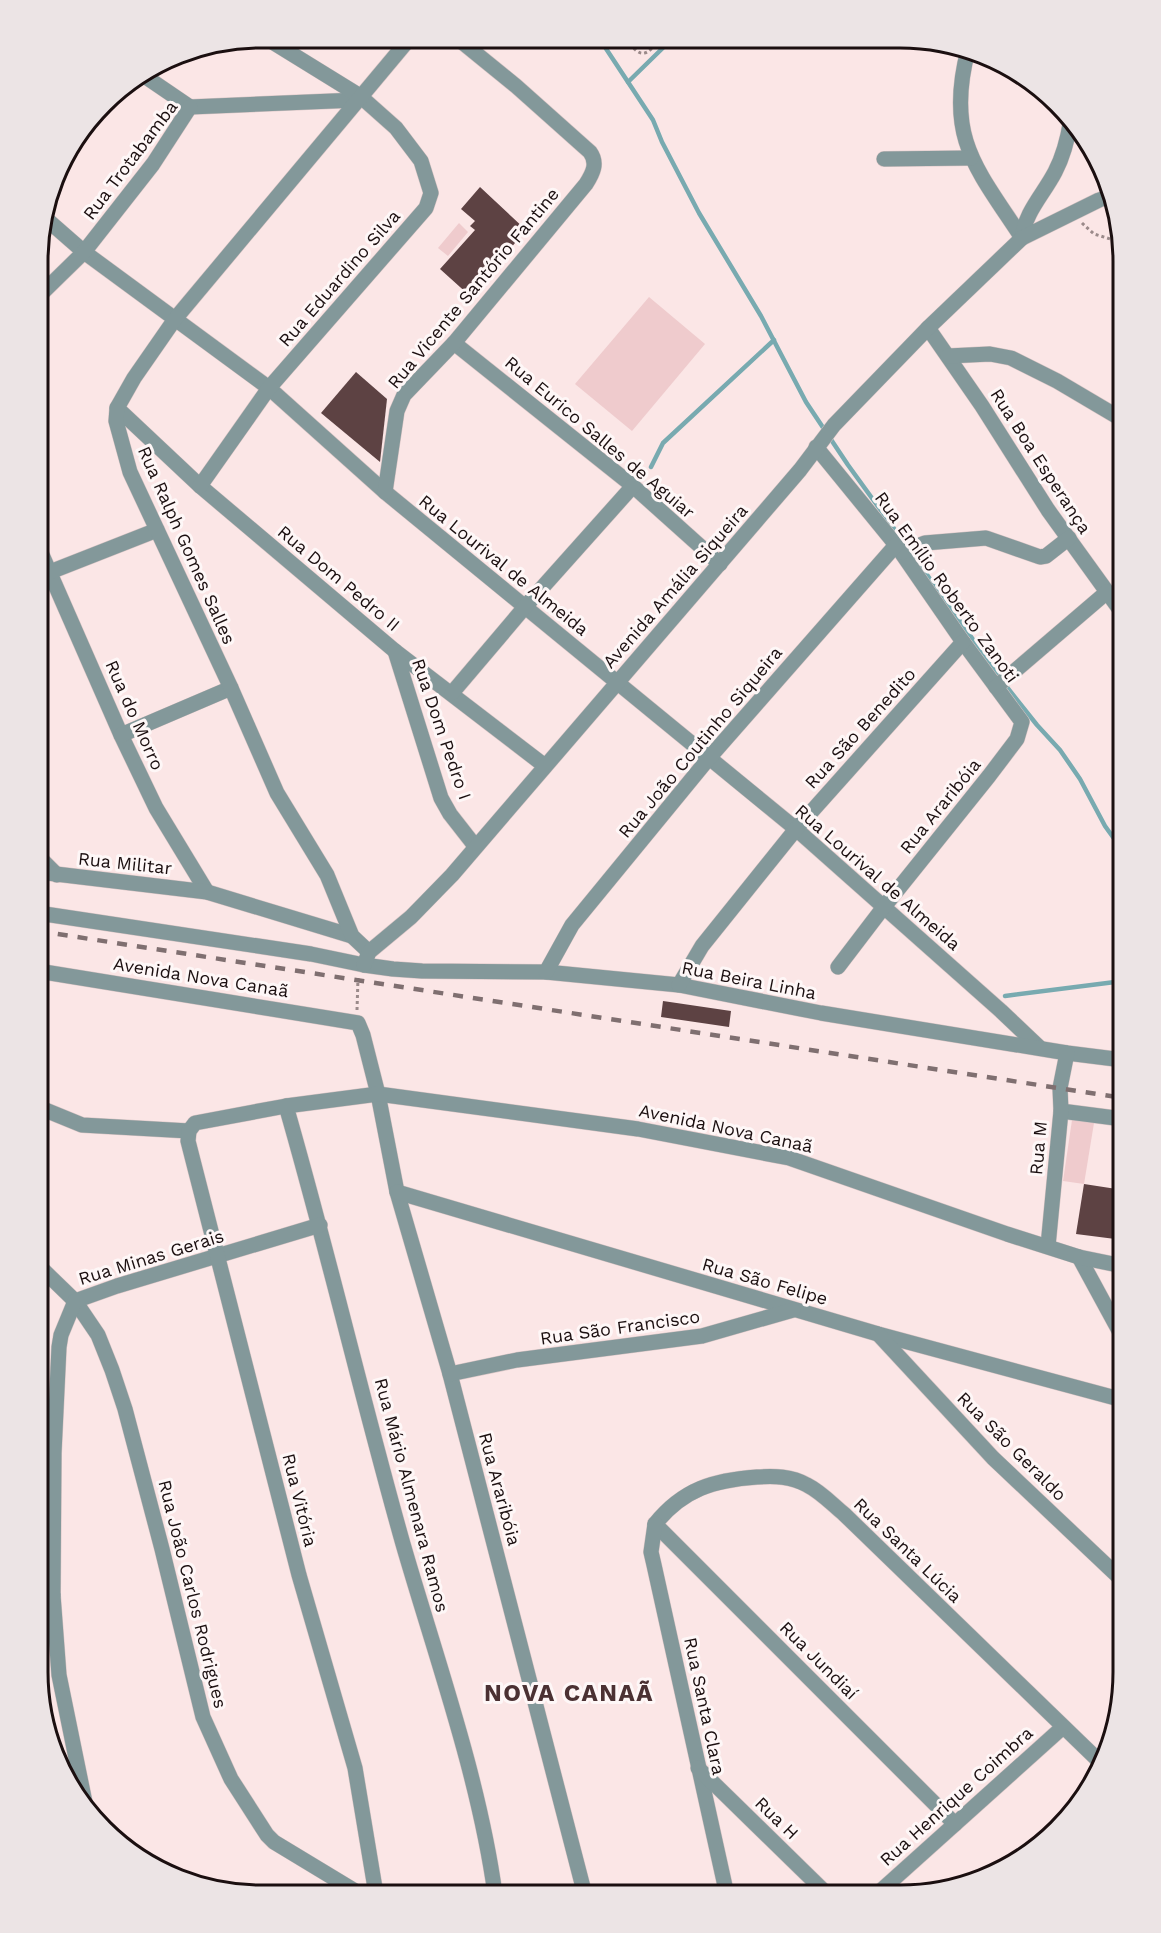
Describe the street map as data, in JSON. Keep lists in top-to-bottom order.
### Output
{
  "streets": {
    "street": [
      "Rua Trotabamba",
      "Rua Eduardino Silva",
      "Rua Vicente Santório Fantine",
      "Rua Eurico Salles de Aguiar",
      "Rua Boa Esperança",
      "Rua Ralph Gomes Salles",
      "Rua Lourival de Almeida",
      "Rua Dom Pedro II",
      "Avenida Amália Siqueira",
      "Rua Emílio Roberto Zanoti",
      "Rua do Morro",
      "Rua São Benedito",
      "Rua Dom Pedro I",
      "Rua João Coutinho Siqueira",
      "Rua Araribóia",
      "Rua Militar",
      "Avenida Nova Canaã",
      "Rua Beira Linha",
      "Rua M",
      "Rua Minas Gerais",
      "Rua São Felipe",
      "Rua São Francisco",
      "Rua São Geraldo",
      "Rua Mário Almenara Ramos",
      "Rua Vitória",
      "Rua Santa Lúcia",
      "Rua João Carlos Rodrigues",
      "Rua Jundiaí",
      "Rua Santa Clara",
      "Rua Henrique Coimbra",
      "Rua H"
    ]
  },
  "crossings": [
    ["Rua Trotabamba", "Rua Eduardino Silva"],
    ["Rua Trotabamba", "Rua Lourival de Almeida"],
    ["Rua Eduardino Silva", "Rua Lourival de Almeida"],
    ["Rua Eduardino Silva", "Rua Dom Pedro II"],
    ["Rua Vicente Santório Fantine", "Rua Eurico Salles de Aguiar"],
    ["Rua Vicente Santório Fantine", "Rua Lourival de Almeida"],
    ["Rua Eurico Salles de Aguiar", "Avenida Amália Siqueira"],
    ["Rua Boa Esperança", "Avenida Amália Siqueira"],
    ["Rua Ralph Gomes Salles", "Rua Dom Pedro II"],
    ["Rua Ralph Gomes Salles", "Avenida Amália Siqueira"],
    ["Rua Ralph Gomes Salles", "Rua Militar"],
    ["Rua Ralph Gomes Salles", "Rua Beira Linha"],
    ["Rua Lourival de Almeida", "Avenida Amália Siqueira"],
    ["Rua Lourival de Almeida", "Rua São Benedito"],
    ["Rua Lourival de Almeida", "Rua João Coutinho Siqueira"],
    ["Rua Lourival de Almeida", "Rua Araribóia"],
    ["Rua Lourival de Almeida", "Rua Beira Linha"],
    ["Rua Dom Pedro II", "Avenida Amália Siqueira"],
    ["Rua Dom Pedro II", "Rua Dom Pedro I"],
    ["Avenida Amália Siqueira", "Rua Emílio Roberto Zanoti"],
    ["Avenida Amália Siqueira", "Rua Dom Pedro I"],
    ["Avenida Amália Siqueira", "Rua Beira Linha"],
    ["Rua Emílio Roberto Zanoti", "Rua São Benedito"],
    ["Rua Emílio Roberto Zanoti", "Rua João Coutinho Siqueira"],
    ["Rua Emílio Roberto Zanoti", "Rua Araribóia"],
    ["Rua do Morro", "Rua Militar"],
    ["Rua São Benedito", "Rua Beira Linha"],
    ["Rua João Coutinho Siqueira", "Rua Beira Linha"],
    ["Rua Araribóia", "Avenida Nova Canaã"],
    ["Rua Araribóia", "Rua São Felipe"],
    ["Rua Araribóia", "Rua São Francisco"],
    ["Avenida Nova Canaã", "Rua M"],
    ["Avenida Nova Canaã", "Rua Mário Almenara Ramos"],
    ["Avenida Nova Canaã", "Rua Vitória"],
    ["Rua Beira Linha", "Rua M"],
    ["Rua Minas Gerais", "Rua Mário Almenara Ramos"],
    ["Rua Minas Gerais", "Rua Vitória"],
    ["Rua Minas Gerais", "Rua João Carlos Rodrigues"],
    ["Rua São Felipe", "Rua São Francisco"],
    ["Rua São Felipe", "Rua São Geraldo"],
    ["Rua Santa Lúcia", "Rua Jundiaí"],
    ["Rua Santa Lúcia", "Rua Santa Clara"],
    ["Rua Santa Lúcia", "Rua Henrique Coimbra"],
    ["Rua Jundiaí", "Rua Santa Clara"],
    ["Rua Jundiaí", "Rua Henrique Coimbra"],
    ["Rua Santa Clara", "Rua H"]
  ],
  "districts": ["NOVA CANAÃ"]
}
